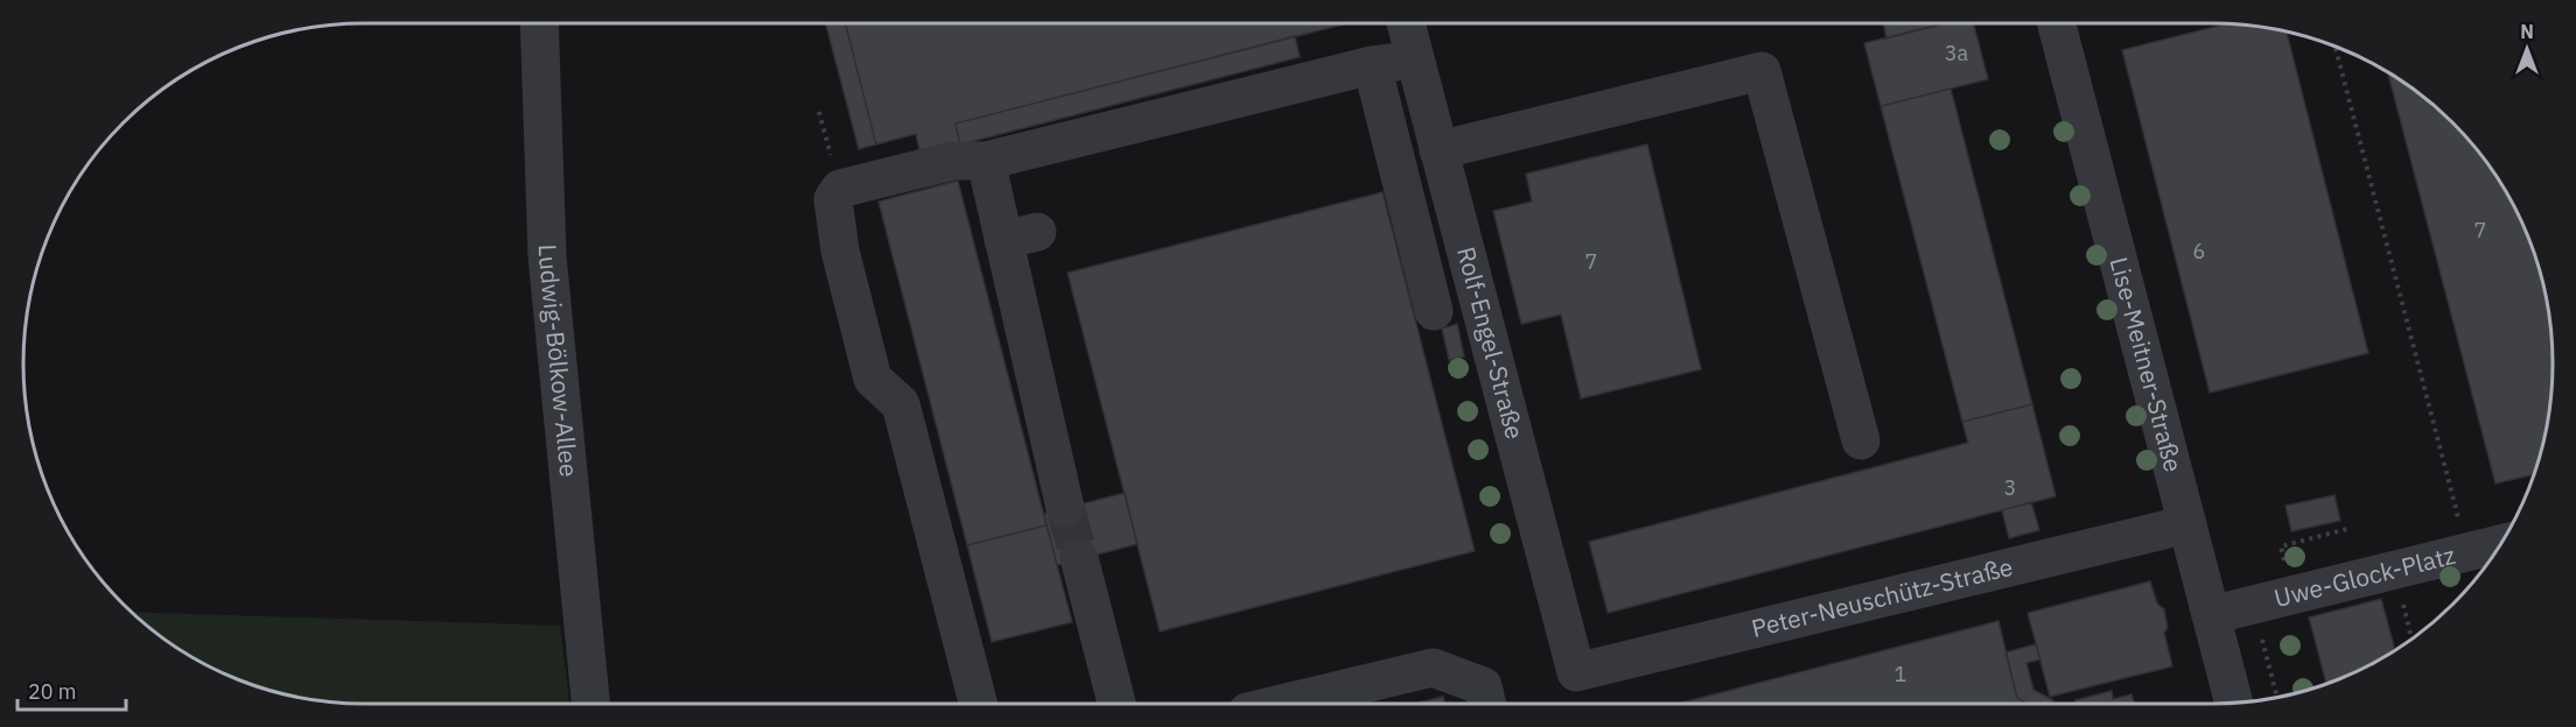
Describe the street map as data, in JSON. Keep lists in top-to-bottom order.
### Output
{
  "streets": {
    "street": [
      "Rolf-Engel-Straße",
      "Ludwig-Bölkow-Allee",
      "Lise-Meitner-Straße",
      "Uwe-Glock-Platz",
      "Peter-Neuschütz-Straße"
    ]
  },
  "crossings": [
    ["Rolf-Engel-Straße", "Peter-Neuschütz-Straße"],
    ["Lise-Meitner-Straße", "Uwe-Glock-Platz"],
    ["Lise-Meitner-Straße", "Peter-Neuschütz-Straße"]
  ],
  "house_numbers": [
    "3a",
    "7",
    "6",
    "7",
    "3",
    "1"
  ],
  "scale_bar": "20 m",
  "north": "top"
}
